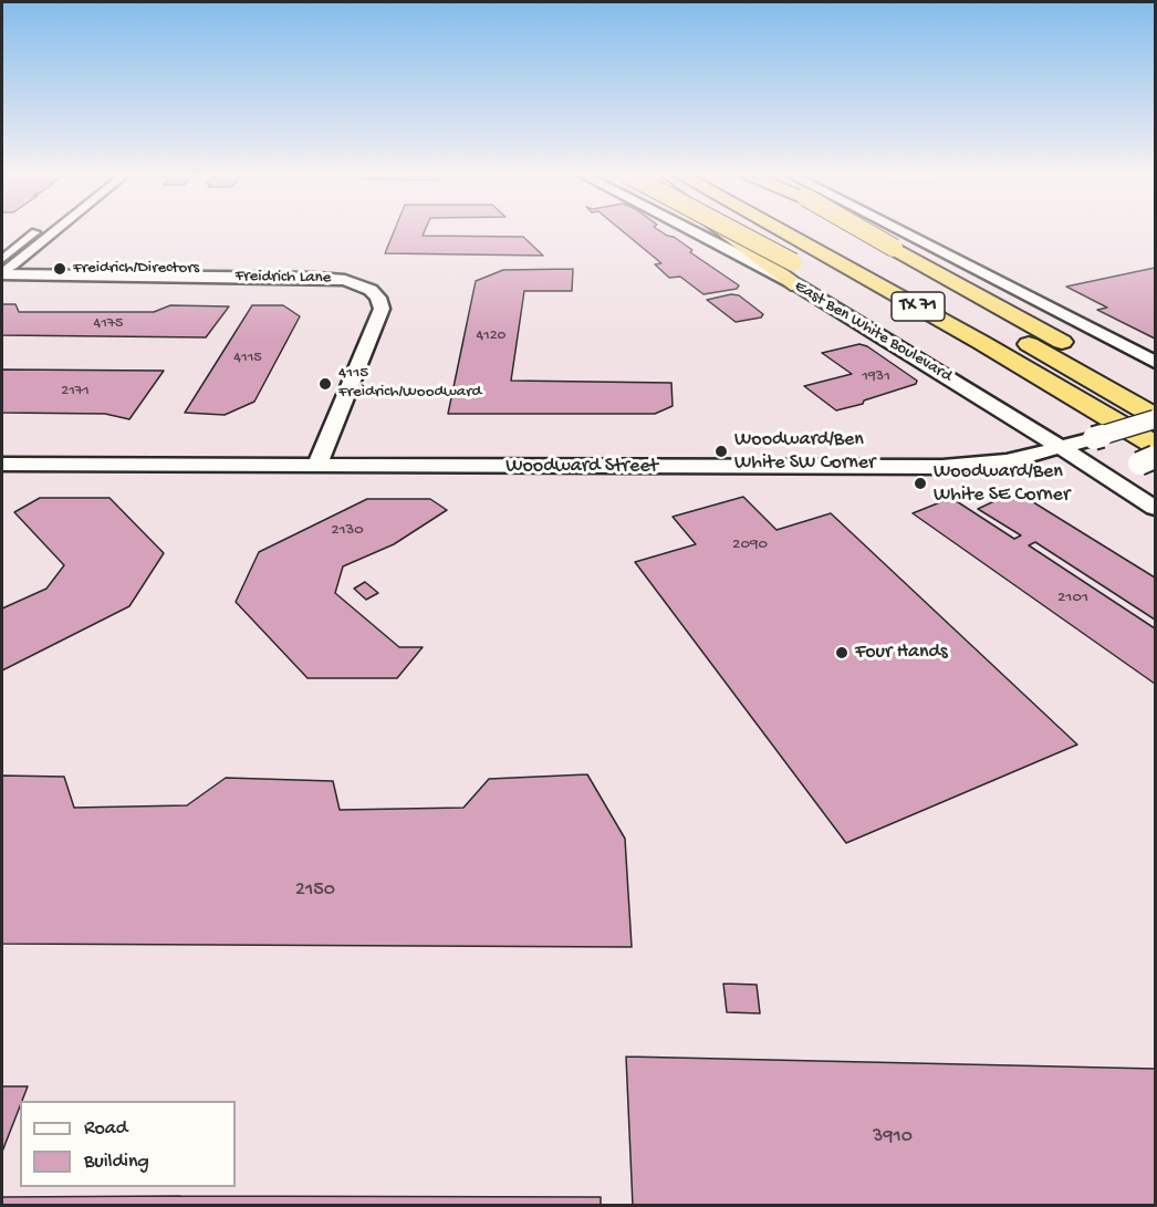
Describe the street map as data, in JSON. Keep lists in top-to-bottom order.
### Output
{
  "streets": {
    "highway": ["TX 71"],
    "street": ["Freidrich Lane", "East Ben White Boulevard", "Woodward Street"]
  },
  "crossings": [
    ["Freidrich Lane", "Woodward Street"],
    ["TX 71", "Woodward Street"],
    ["East Ben White Boulevard", "Woodward Street"]
  ],
  "places": [
    "Freidrich/Directors",
    "4115 Freidrich/Woodward",
    "Woodward/Ben White SW Corner",
    "Woodward/Ben White SE Corner",
    "Four Hands"
  ],
  "house_numbers": [
    "4175",
    "4120",
    "4115",
    "1931",
    "2171",
    "2130",
    "2090",
    "2101",
    "2150",
    "3910"
  ],
  "legend": ["Road", "Building"]
}
